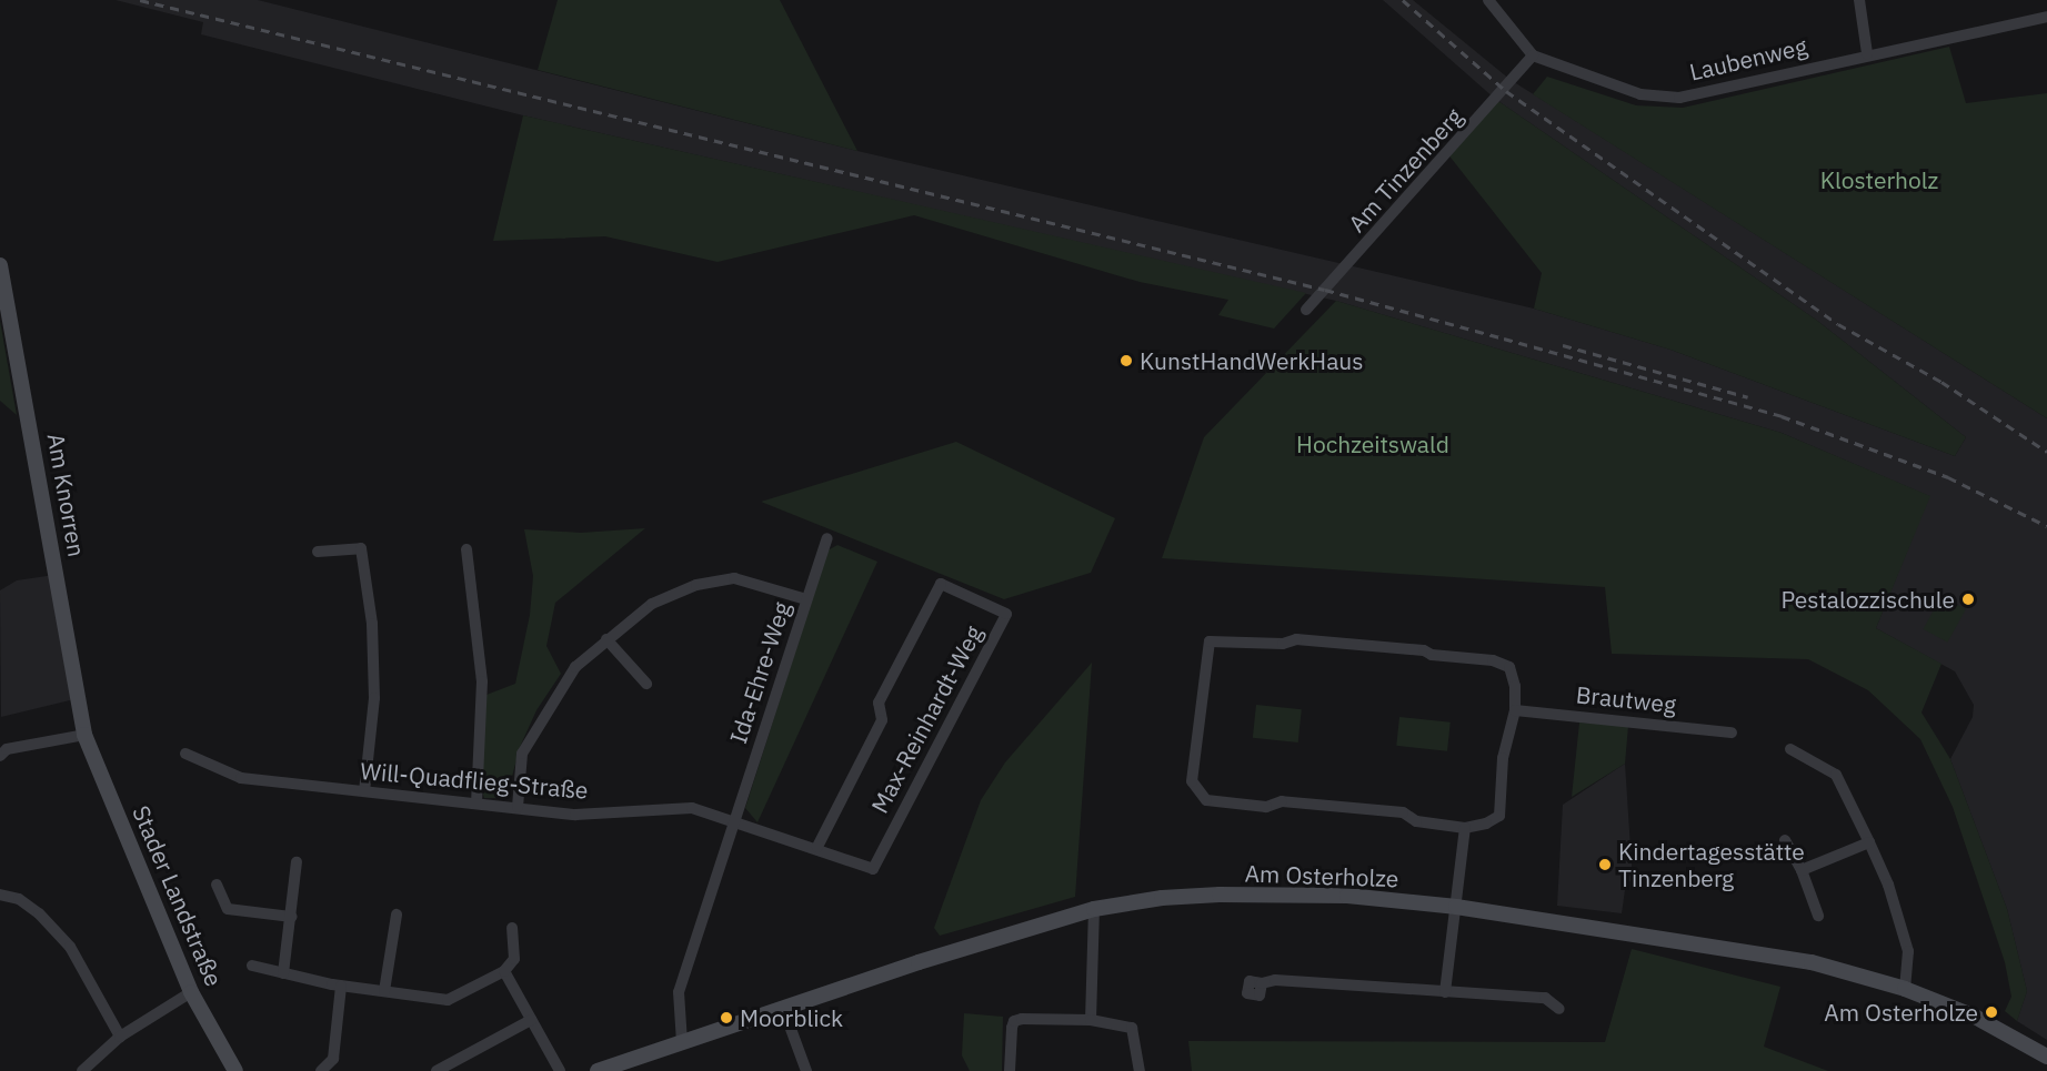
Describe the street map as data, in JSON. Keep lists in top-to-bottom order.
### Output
{
  "streets": {
    "street": [
      "Laubenweg",
      "Am Tinzenberg",
      "Am Knorren",
      "Ida-Ehre-Weg",
      "Brautweg",
      "Max-Reinhardt-Weg",
      "Will-Quadflieg-Straße",
      "Am Osterholze",
      "Stader Landstraße"
    ]
  },
  "crossings": [
    ["Laubenweg", "Am Tinzenberg"],
    ["Am Knorren", "Stader Landstraße"],
    ["Ida-Ehre-Weg", "Max-Reinhardt-Weg"],
    ["Ida-Ehre-Weg", "Will-Quadflieg-Straße"],
    ["Max-Reinhardt-Weg", "Will-Quadflieg-Straße"]
  ],
  "parks": ["Klosterholz", "Hochzeitswald"],
  "places": [
    "KunstHandWerkHaus",
    "Pestalozzischule",
    "Kindertagesstätte Tinzenberg",
    "Am Osterholze",
    "Moorblick"
  ]
}
